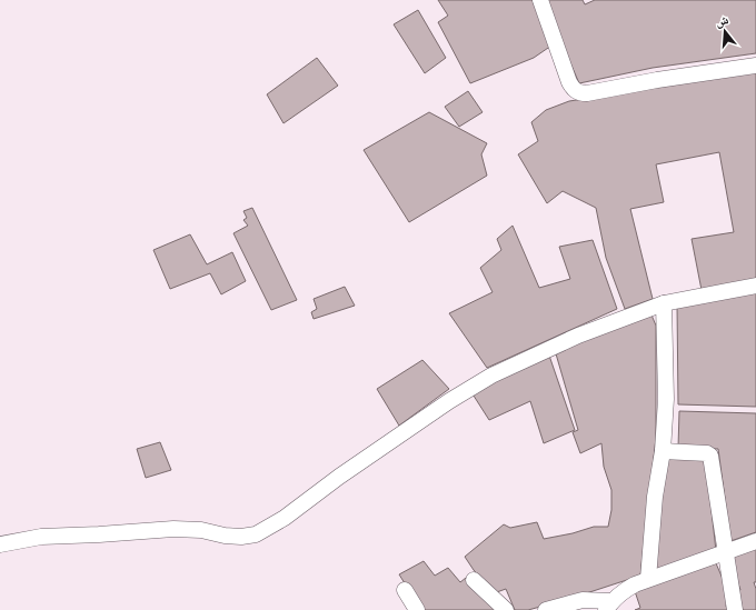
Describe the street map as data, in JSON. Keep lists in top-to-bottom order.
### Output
{
  "north": "top"
}
